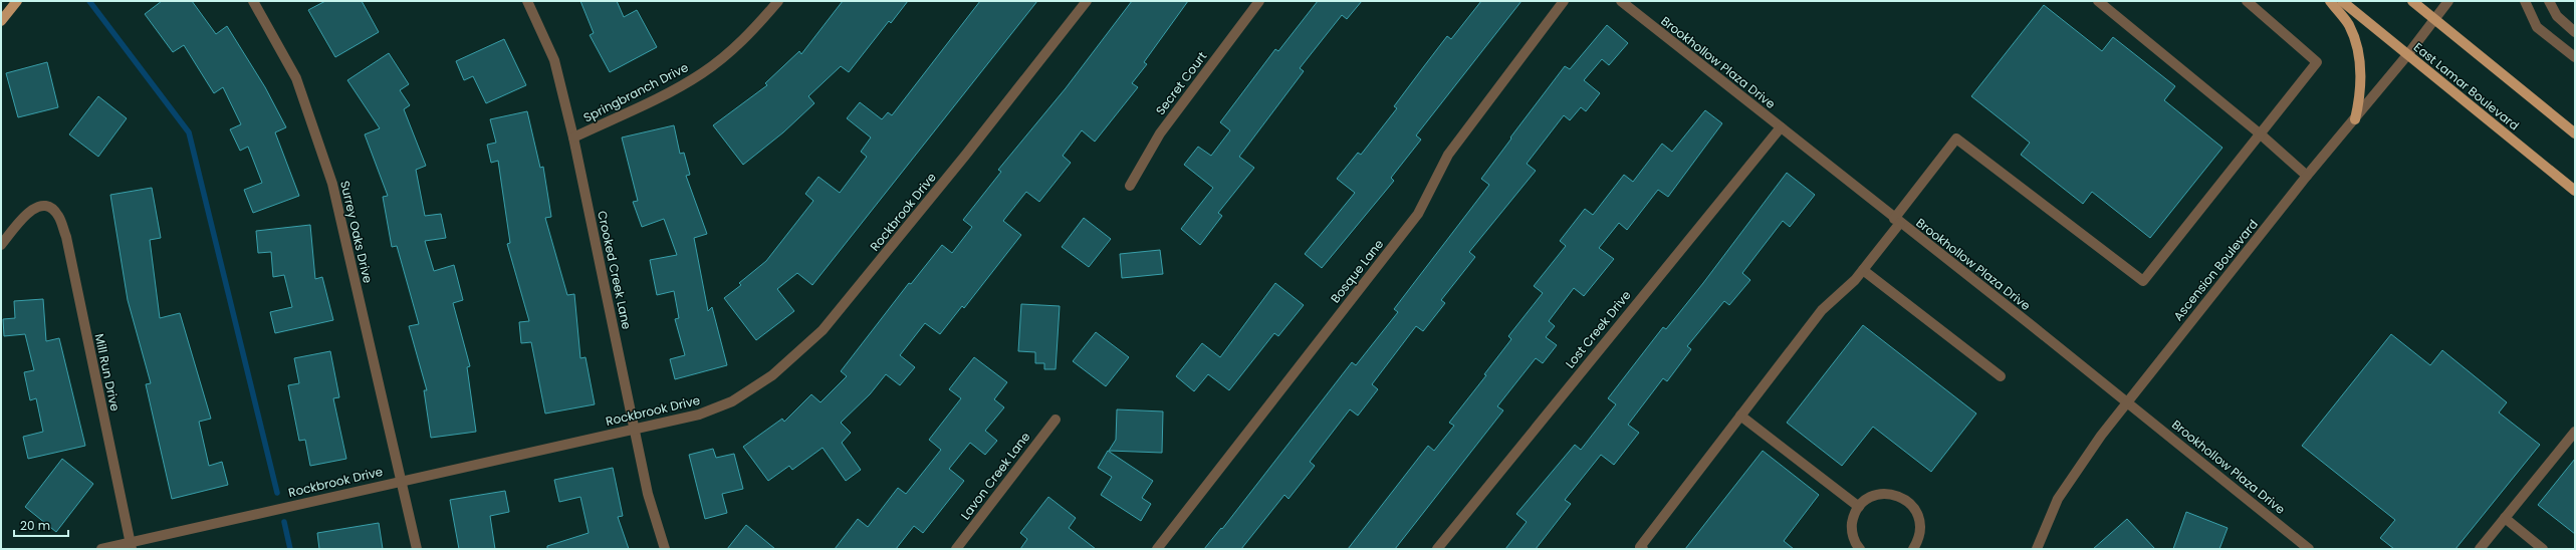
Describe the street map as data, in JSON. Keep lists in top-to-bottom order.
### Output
{
  "streets": {
    "main road": ["East Lamar Boulevard"],
    "street": [
      "Brookhollow Plaza Drive",
      "Secret Court",
      "Springbranch Drive",
      "Rockbrook Drive",
      "Surrey Oaks Drive",
      "Crooked Creek Lane",
      "Ascension Boulevard",
      "Bosque Lane",
      "Lost Creek Drive",
      "Mill Run Drive",
      "Lavon Creek Lane"
    ]
  },
  "crossings": [
    ["Brookhollow Plaza Drive", "Ascension Boulevard"],
    ["Brookhollow Plaza Drive", "Lost Creek Drive"],
    ["East Lamar Boulevard", "Ascension Boulevard"],
    ["Springbranch Drive", "Crooked Creek Lane"],
    ["Rockbrook Drive", "Surrey Oaks Drive"],
    ["Rockbrook Drive", "Crooked Creek Lane"],
    ["Rockbrook Drive", "Mill Run Drive"]
  ],
  "scale_bar": "20 m"
}
